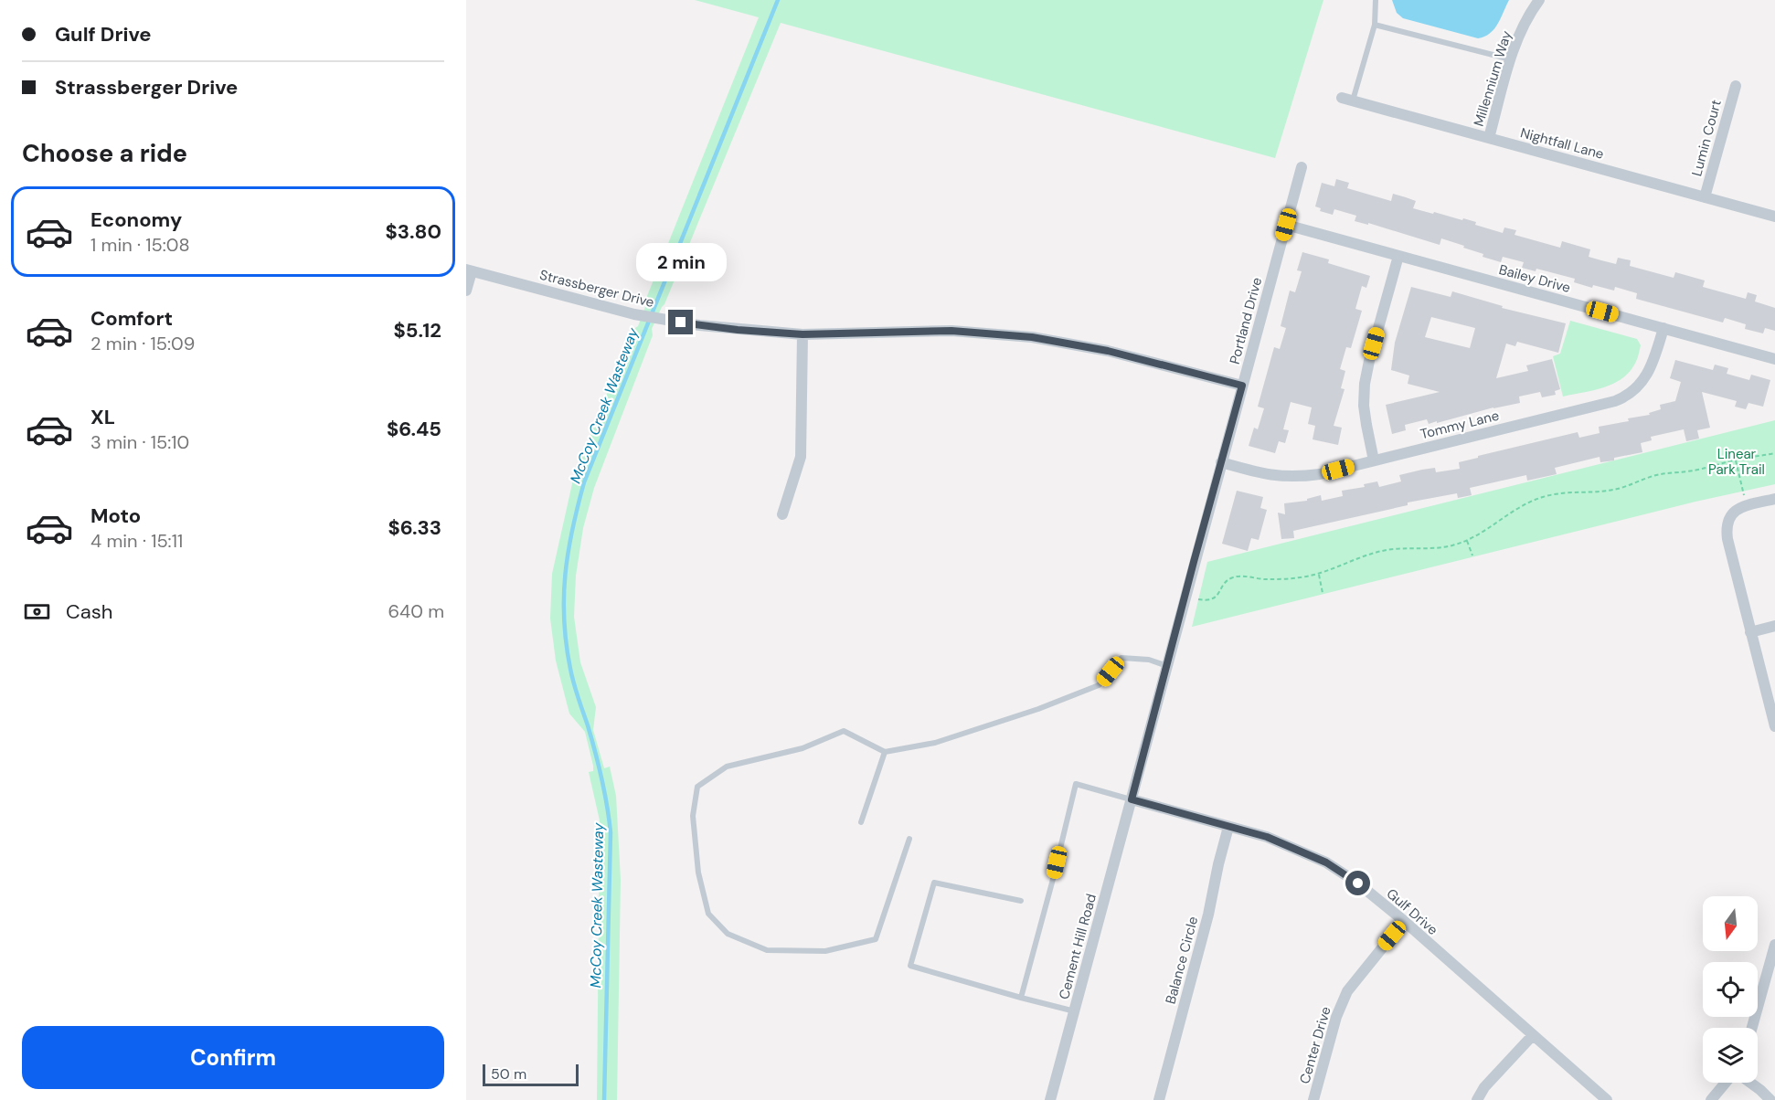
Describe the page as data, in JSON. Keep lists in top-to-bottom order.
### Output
{
  "streets": {
    "street": [
      "Millennium Way",
      "Lumin Court",
      "Nightfall Lane",
      "Bailey Drive",
      "Strassberger Drive",
      "Portland Drive",
      "Tommy Lane",
      "Gulf Drive",
      "Cement Hill Road",
      "Balance Circle",
      "Center Drive"
    ]
  },
  "crossings": [
    ["Millennium Way", "Nightfall Lane"],
    ["Lumin Court", "Nightfall Lane"],
    ["Bailey Drive", "Portland Drive"],
    ["Bailey Drive", "Tommy Lane"],
    ["Strassberger Drive", "Portland Drive"],
    ["Portland Drive", "Tommy Lane"],
    ["Portland Drive", "Gulf Drive"],
    ["Portland Drive", "Cement Hill Road"],
    ["Gulf Drive", "Cement Hill Road"],
    ["Gulf Drive", "Balance Circle"],
    ["Gulf Drive", "Center Drive"]
  ],
  "water": ["McCoy Creek Wasteway"],
  "parks": ["Linear Park Trail"],
  "scale_bar": "50 m",
  "north": "bottom",
  "page": {
    "banner": ["Gulf Drive", "Strassberger Drive"],
    "heading": "Choose a ride",
    "list": [
      {
        "name": "Economy",
        "note": "1 min · 15:08",
        "value": "$3.80"
      },
      {
        "name": "Comfort",
        "note": "2 min · 15:09",
        "value": "$5.12"
      },
      {
        "name": "XL",
        "note": "3 min · 15:10",
        "value": "$6.45"
      },
      {
        "name": "Moto",
        "note": "4 min · 15:11",
        "value": "$6.33"
      }
    ],
    "bubble": "2 min",
    "pay": ["Cash", "640 m"],
    "buttons": "Confirm",
    "scale": "50 m"
  }
}
